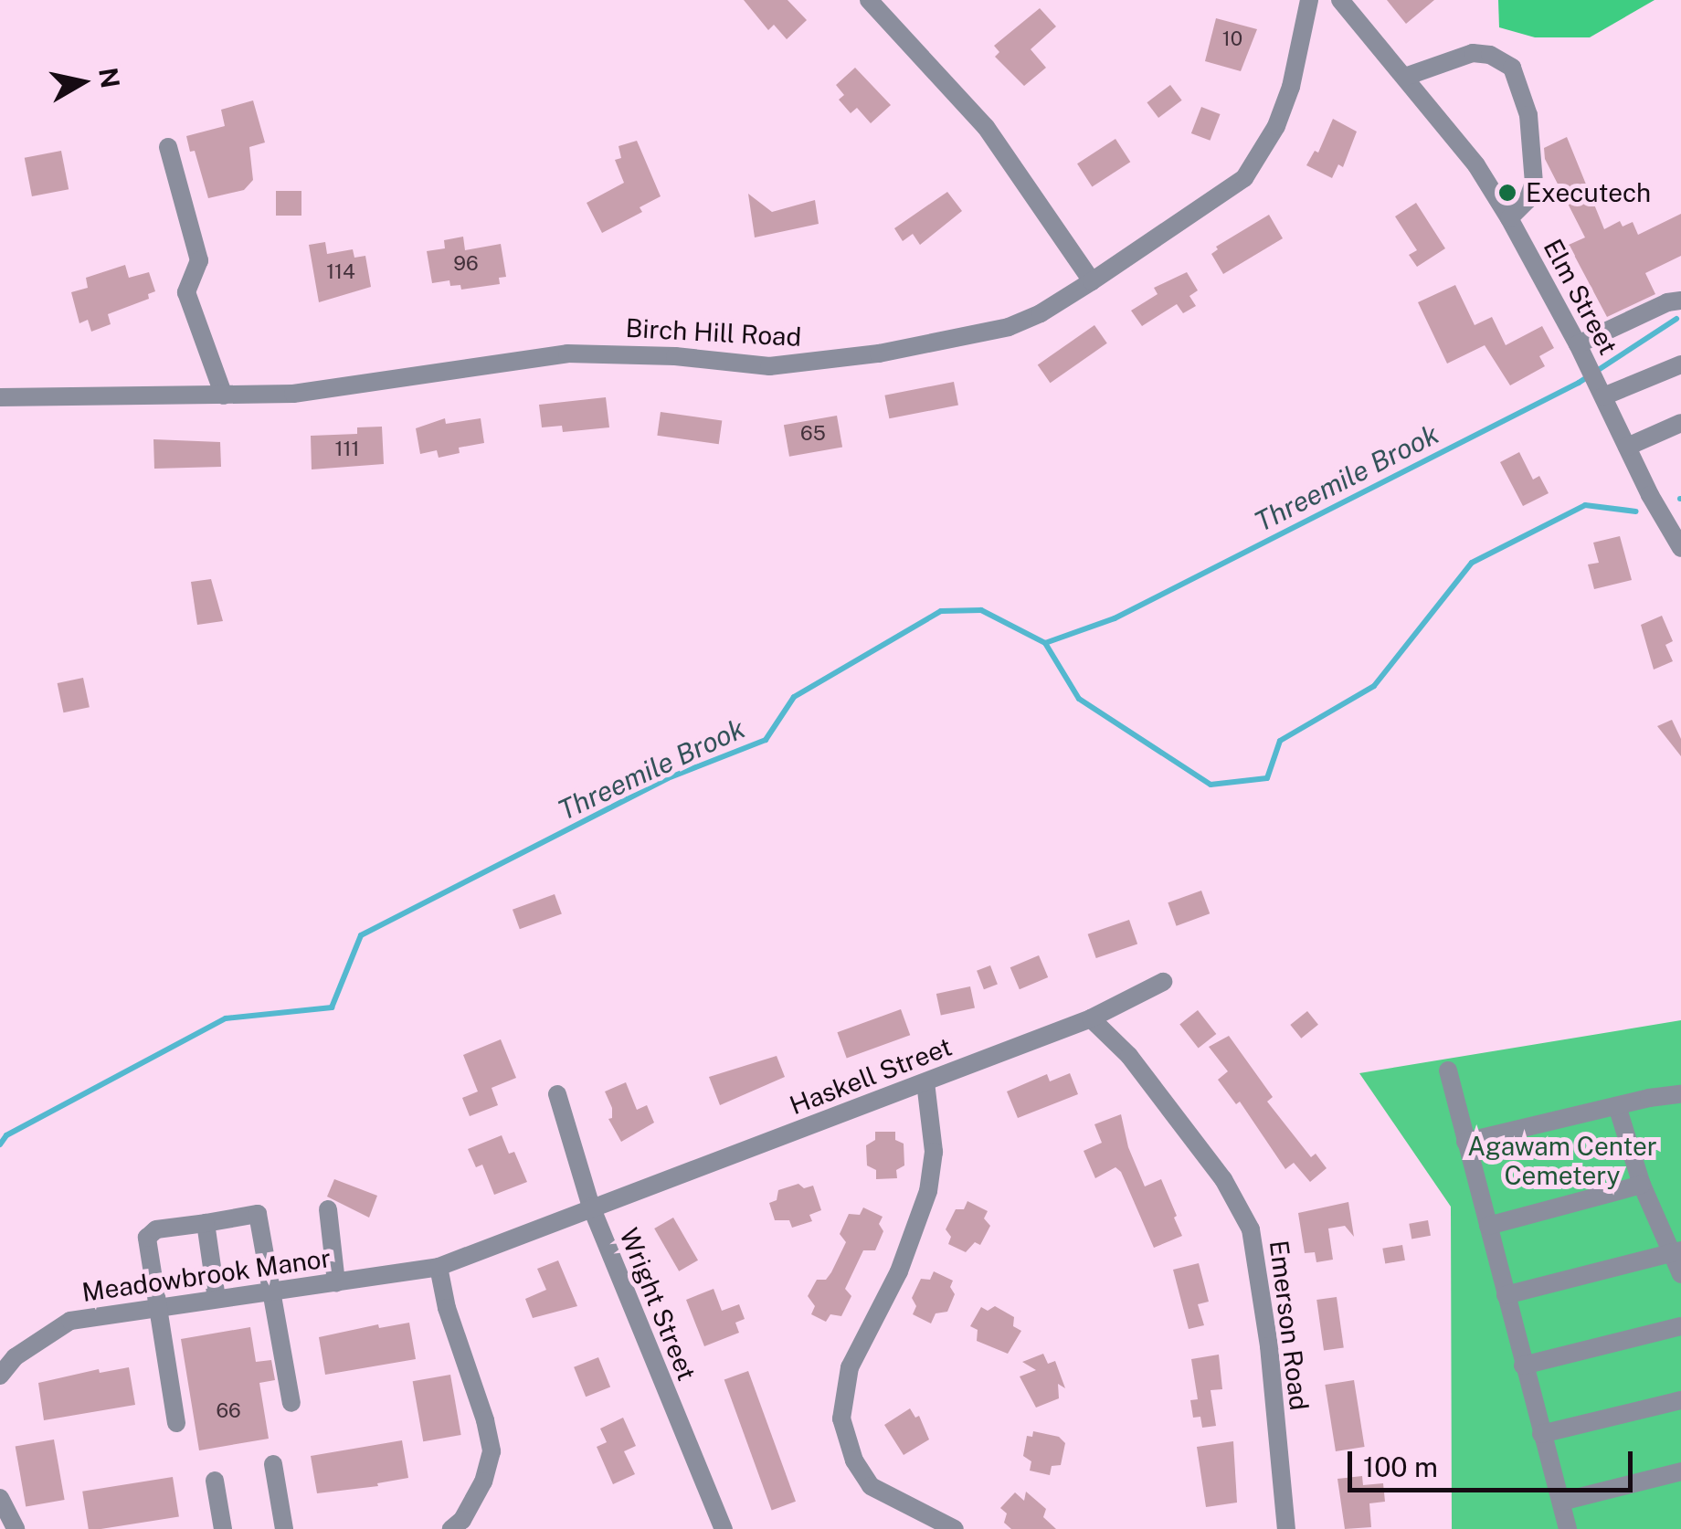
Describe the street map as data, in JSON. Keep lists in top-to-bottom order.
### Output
{
  "streets": {
    "street": [
      "Elm Street",
      "Birch Hill Road",
      "Haskell Street",
      "Meadowbrook Manor",
      "Wright Street",
      "Emerson Road"
    ]
  },
  "crossings": [
    ["Haskell Street", "Meadowbrook Manor"],
    ["Haskell Street", "Wright Street"],
    ["Haskell Street", "Emerson Road"],
    ["Meadowbrook Manor", "Wright Street"]
  ],
  "water": ["Threemile Brook"],
  "parks": ["Agawam Center Cemetery"],
  "places": ["Executech"],
  "house_numbers": [
    "10",
    "96",
    "114",
    "65",
    "111",
    "66"
  ],
  "scale_bar": "100 m",
  "north": "right"
}
